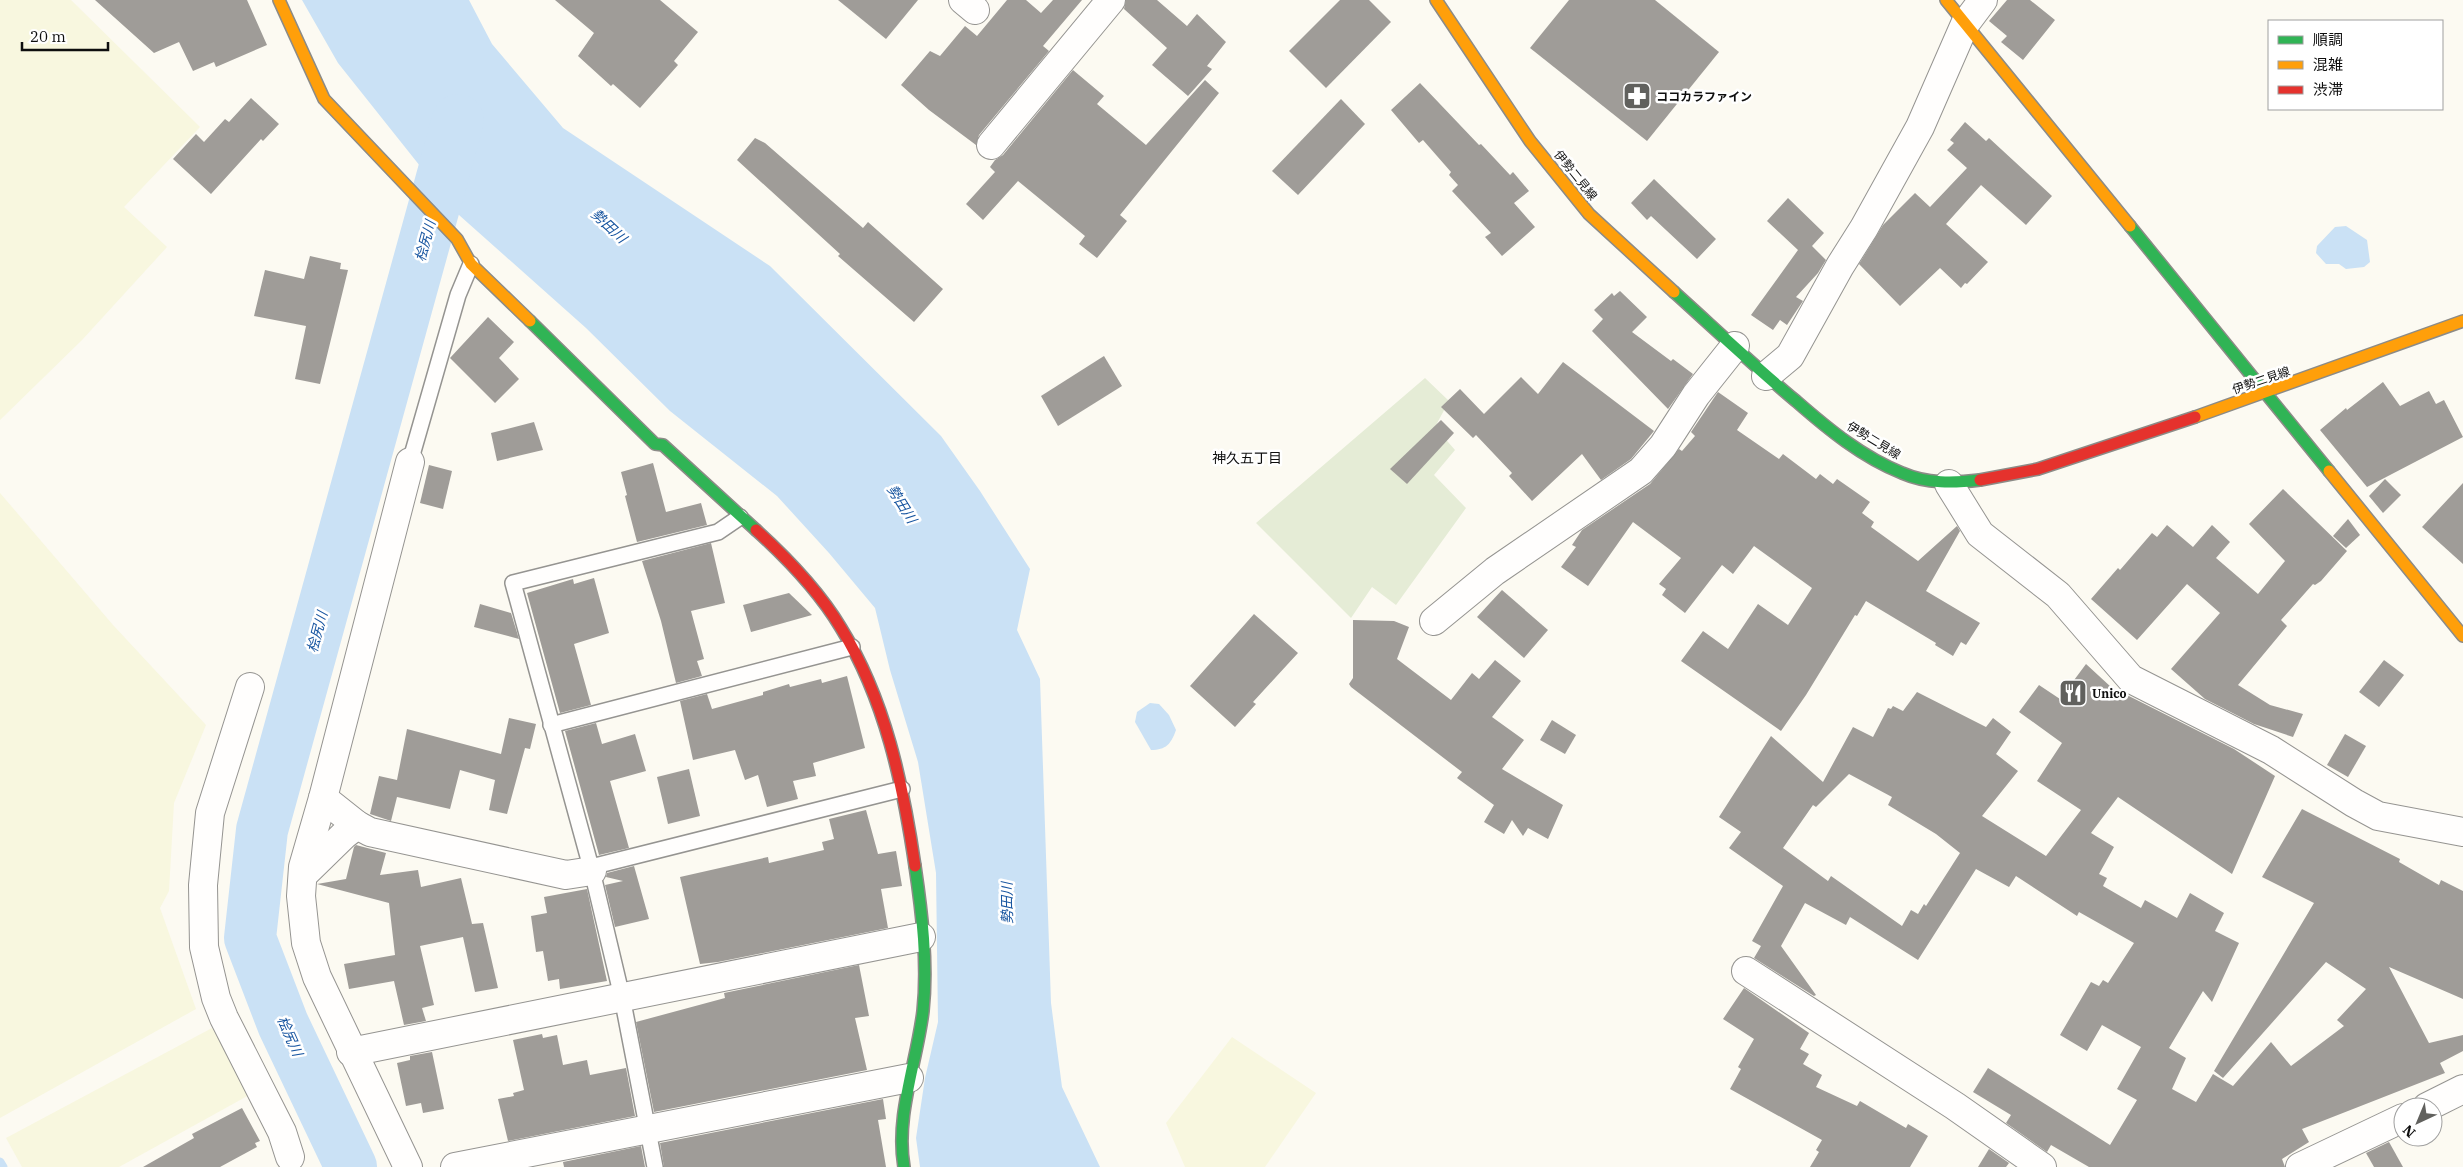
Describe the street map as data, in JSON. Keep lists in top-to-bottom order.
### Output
{
  "streets": {
    "street": ["伊勢二見線"]
  },
  "districts": ["神久五丁目"],
  "water": ["勢田川", "桧尻川"],
  "places": {
    "pharmacy": ["ココカラファイン"],
    "restaurant": ["Unico"]
  },
  "legend": ["順調", "混雑", "渋滞"],
  "scale_bar": "20 m",
  "north": "bottom left"
}
